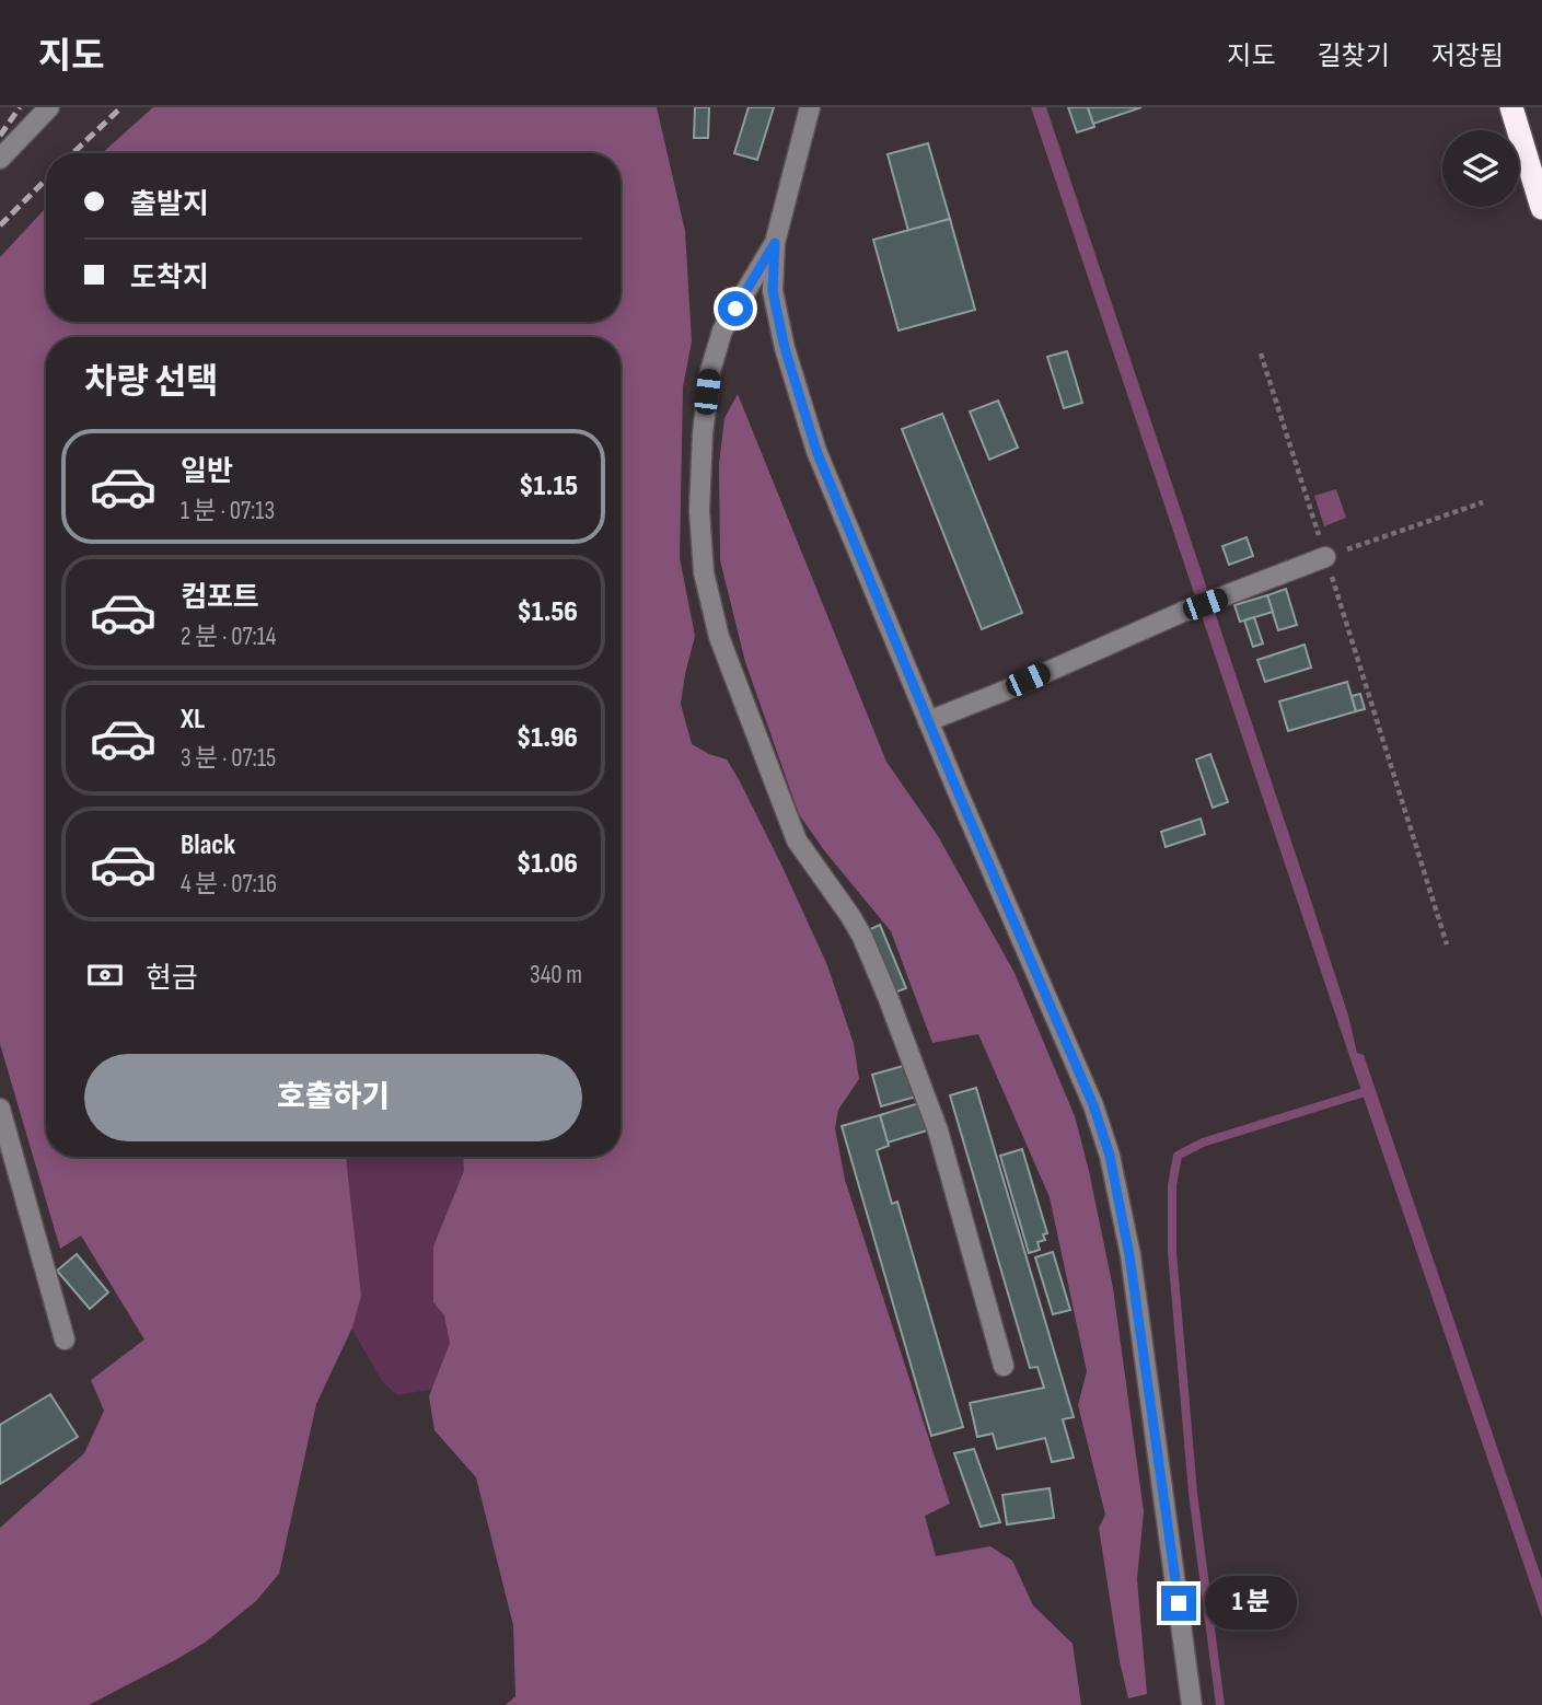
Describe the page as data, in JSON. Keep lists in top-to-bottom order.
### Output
{
  "page": {
    "header": "지도",
    "nav": ["지도", "길찾기", "저장됨"],
    "banner": ["출발지", "도착지"],
    "heading": "차량 선택",
    "list": [
      {
        "name": "일반",
        "note": "1 분 · 07:13",
        "value": "$1.15"
      },
      {
        "name": "컴포트",
        "note": "2 분 · 07:14",
        "value": "$1.56"
      },
      {
        "name": "XL",
        "note": "3 분 · 07:15",
        "value": "$1.96"
      },
      {
        "name": "Black",
        "note": "4 분 · 07:16",
        "value": "$1.06"
      }
    ],
    "pay": ["현금", "340 m"],
    "buttons": "호출하기",
    "bubble": "1 분"
  }
}
